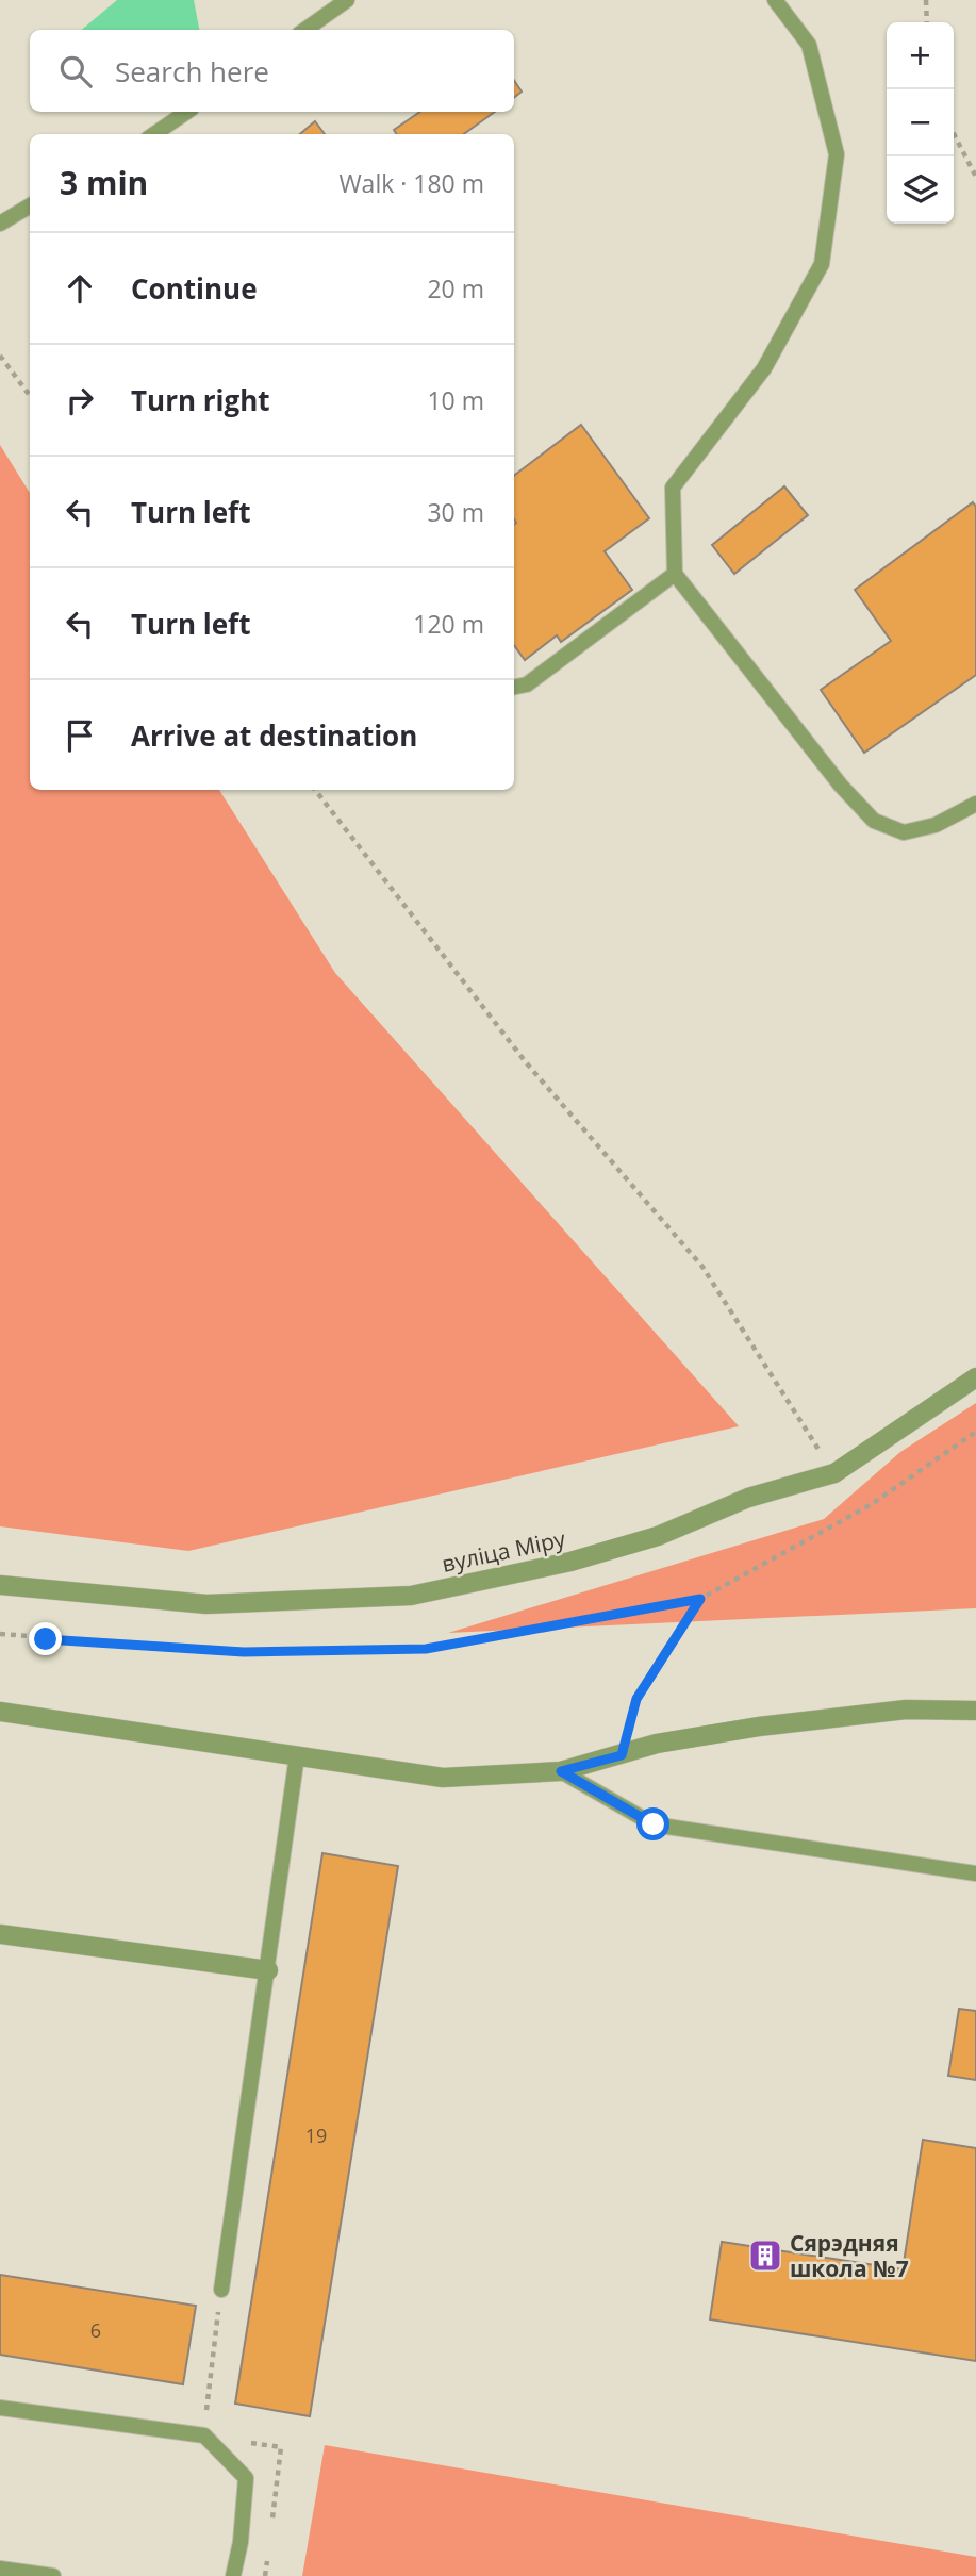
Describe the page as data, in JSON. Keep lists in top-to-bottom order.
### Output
{
  "streets": {
    "street": ["вуліца Міру"]
  },
  "places": {
    "building": ["Сярэдняя школа №7"]
  },
  "house_numbers": ["19", "6"],
  "page": {
    "map_buttons": ["+", "−"],
    "search": "Search here",
    "heading": ["3 min", "Walk · 180 m"],
    "list": [
      ["Continue", "20 m"],
      ["Turn right", "10 m"],
      ["Turn left", "30 m"],
      ["Turn left", "120 m"],
      "Arrive at destination"
    ]
  }
}
